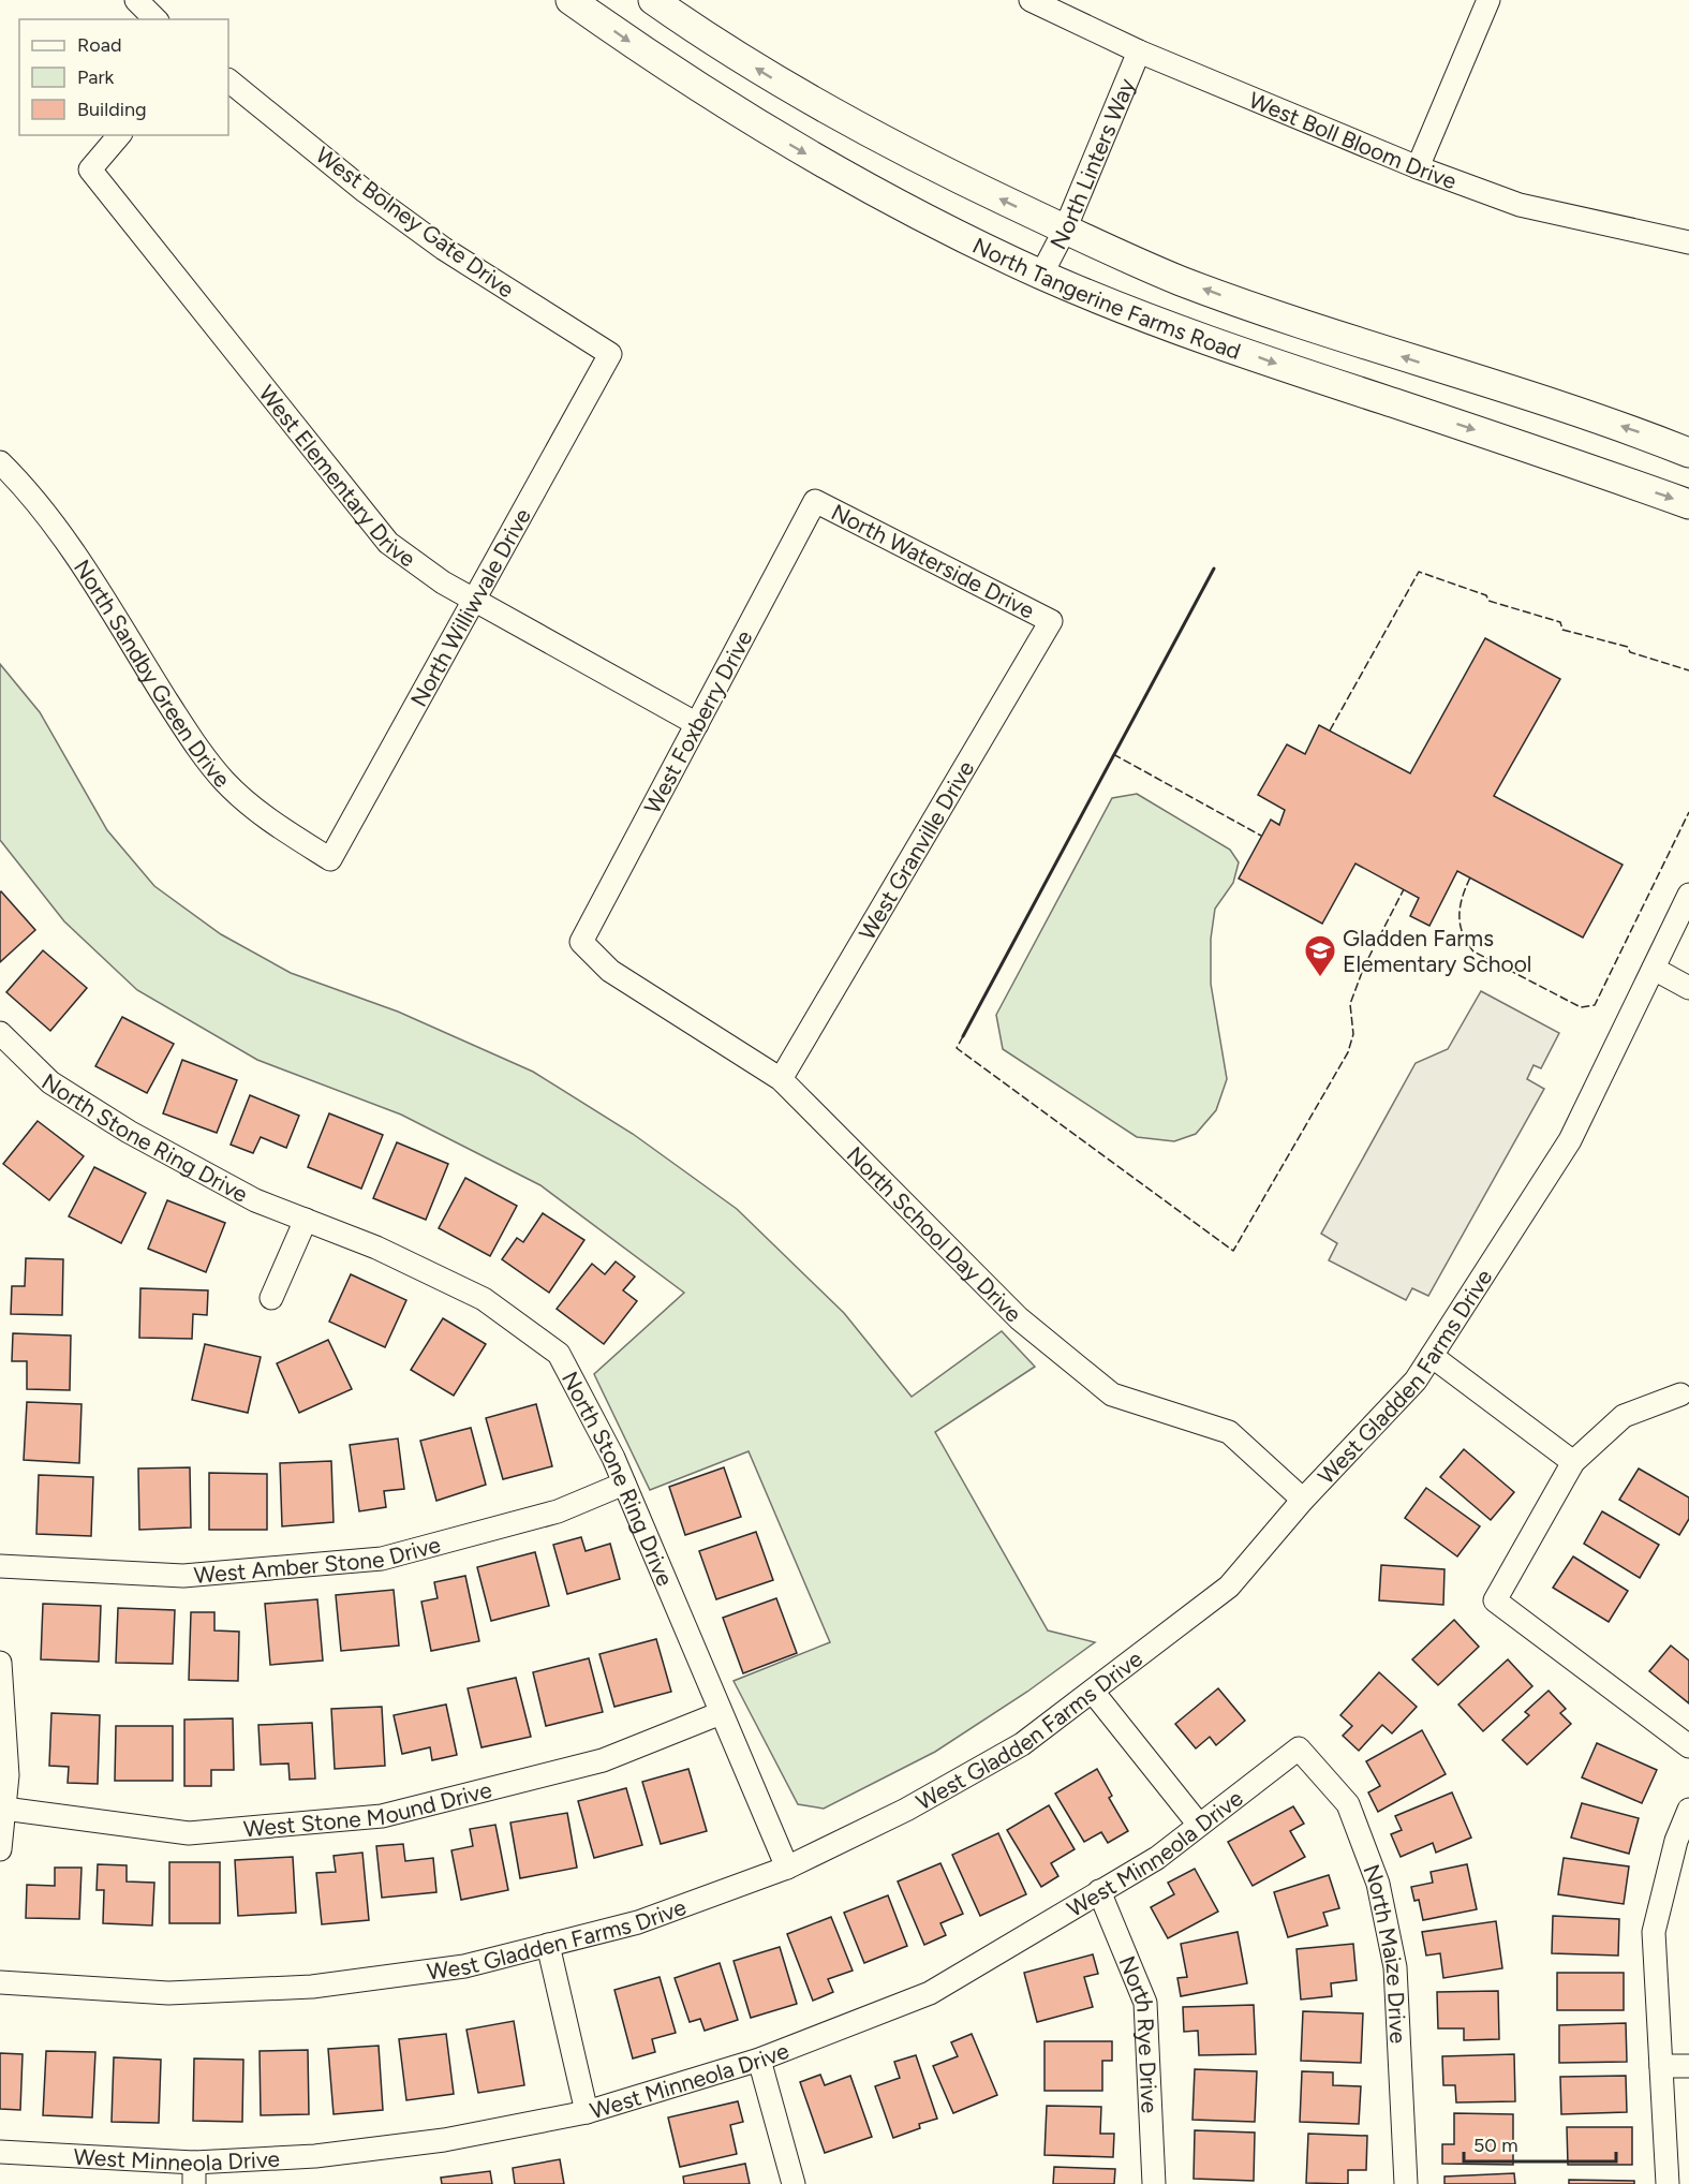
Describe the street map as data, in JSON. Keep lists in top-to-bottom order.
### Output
{
  "streets": {
    "main road": ["North Tangerine Farms Road"],
    "street": [
      "West Boll Bloom Drive",
      "North Linters Way",
      "West Bolney Gate Drive",
      "West Elementary Drive",
      "North Waterside Drive",
      "North Williwvale Drive",
      "North Sandby Green Drive",
      "West Foxberry Drive",
      "West Granville Drive",
      "North Stone Ring Drive",
      "North School Day Drive",
      "West Gladden Farms Drive",
      "West Amber Stone Drive",
      "West Stone Mound Drive",
      "West Minneola Drive",
      "North Maize Drive",
      "North Rye Drive"
    ]
  },
  "crossings": [
    ["West Boll Bloom Drive", "North Linters Way"],
    ["North Linters Way", "North Tangerine Farms Road"],
    ["West Bolney Gate Drive", "North Williwvale Drive"],
    ["West Elementary Drive", "North Williwvale Drive"],
    ["West Elementary Drive", "West Foxberry Drive"],
    ["North Waterside Drive", "West Foxberry Drive"],
    ["North Waterside Drive", "West Granville Drive"],
    ["North Williwvale Drive", "North Sandby Green Drive"],
    ["West Foxberry Drive", "North School Day Drive"],
    ["West Granville Drive", "North School Day Drive"],
    ["North Stone Ring Drive", "West Gladden Farms Drive"],
    ["North Stone Ring Drive", "West Amber Stone Drive"],
    ["North Stone Ring Drive", "West Stone Mound Drive"],
    ["North School Day Drive", "West Gladden Farms Drive"],
    ["West Minneola Drive", "North Maize Drive"],
    ["West Minneola Drive", "North Rye Drive"]
  ],
  "places": {
    "school or university": ["Gladden Farms Elementary School"]
  },
  "legend": ["Road", "Park", "Building"],
  "scale_bar": "50 m"
}
